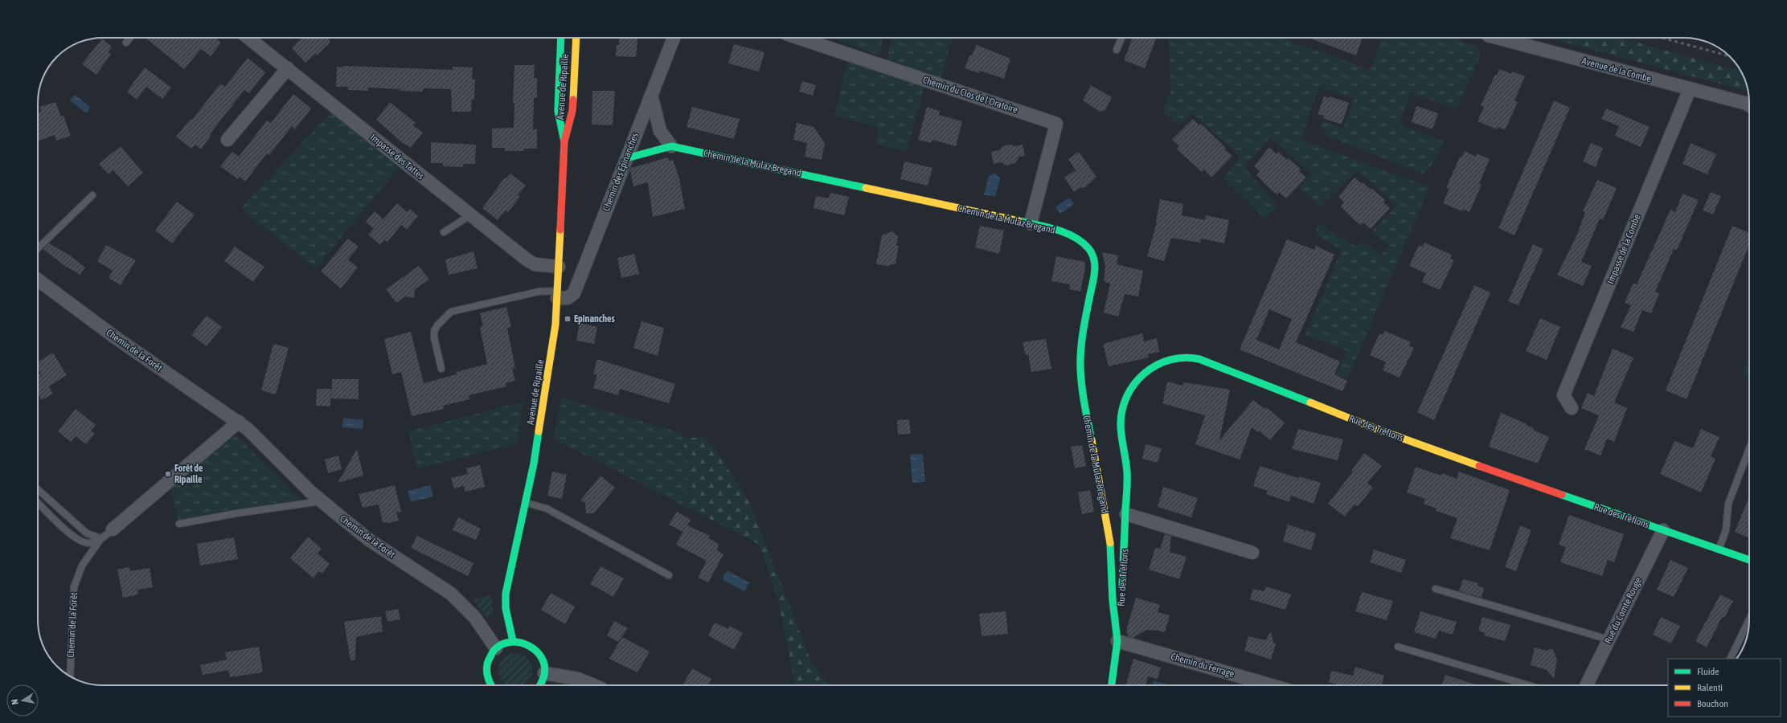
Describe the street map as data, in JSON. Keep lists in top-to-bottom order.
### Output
{
  "streets": {
    "street": [
      "Avenue de la Combe",
      "Avenue de Ripaille",
      "Chemin du Clos de l'Oratoire",
      "Impasse des Tattes",
      "Chemin de la Mulaz Bregand",
      "Chemin des Epinanches",
      "Impasse de la Combe",
      "Chemin de la Forêt",
      "Rue des Tréflons",
      "Rue du Comte Rouge",
      "Chemin du Ferrage"
    ]
  },
  "crossings": [
    ["Avenue de la Combe", "Impasse de la Combe"],
    ["Avenue de Ripaille", "Impasse des Tattes"],
    ["Avenue de Ripaille", "Chemin des Epinanches"],
    ["Chemin du Clos de l'Oratoire", "Chemin de la Mulaz Bregand"],
    ["Chemin de la Mulaz Bregand", "Chemin des Epinanches"],
    ["Chemin de la Mulaz Bregand", "Rue des Tréflons"],
    ["Chemin de la Mulaz Bregand", "Chemin du Ferrage"],
    ["Rue des Tréflons", "Rue du Comte Rouge"],
    ["Rue des Tréflons", "Chemin du Ferrage"]
  ],
  "places": {
    "transit": ["Epinanches"],
    "other": ["Forêt de Ripaille"]
  },
  "legend": ["Fluide", "Ralenti", "Bouchon"],
  "north": "left"
}
